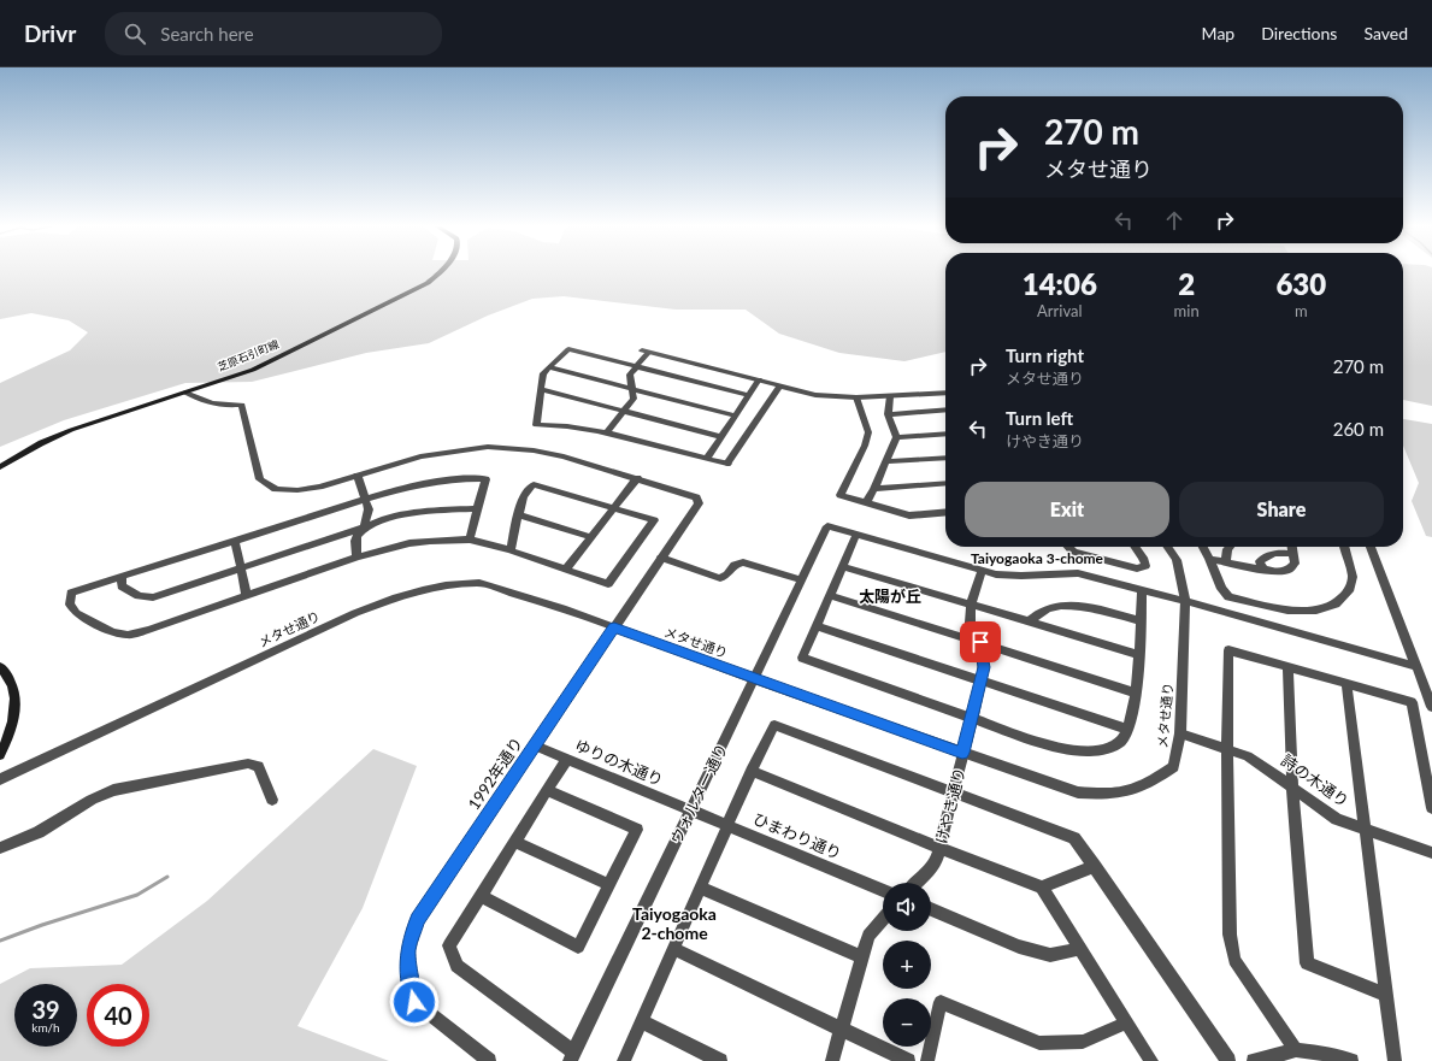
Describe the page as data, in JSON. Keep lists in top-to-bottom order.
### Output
{
  "streets": {
    "main road": ["芝原石引町線"],
    "street": [
      "メタせ通り",
      "ゆりの木通り",
      "1992年通り",
      "詩の木通り",
      "ウォルター通り",
      "けやき通り",
      "ひまわり通り"
    ]
  },
  "crossings": [
    ["メタせ通り", "1992年通り"],
    ["メタせ通り", "詩の木通り"],
    ["メタせ通り", "ウォルター通り"],
    ["メタせ通り", "けやき通り"],
    ["ゆりの木通り", "1992年通り"],
    ["ゆりの木通り", "ウォルター通り"],
    ["ゆりの木通り", "ひまわり通り"],
    ["ウォルター通り", "ひまわり通り"]
  ],
  "districts": ["Taiyogaoka 3-chome", "太陽が丘", "Taiyogaoka 2-chome"],
  "page": {
    "header": "Drivr",
    "search": "Search here",
    "nav": ["Map", "Directions", "Saved"],
    "turn": ["270 m", "メタせ通り"],
    "eta": [
      "14:06",
      "Arrival",
      "2",
      "min",
      "630",
      "m"
    ],
    "list": [
      {
        "name": "Turn right",
        "note": "メタせ通り",
        "value": "270 m"
      },
      {
        "name": "Turn left",
        "note": "けやき通り",
        "value": "260 m"
      }
    ],
    "buttons": ["Exit", "Share"],
    "map_buttons": ["+", "−"],
    "speed": "39 km/h",
    "limit": "40"
  }
}
